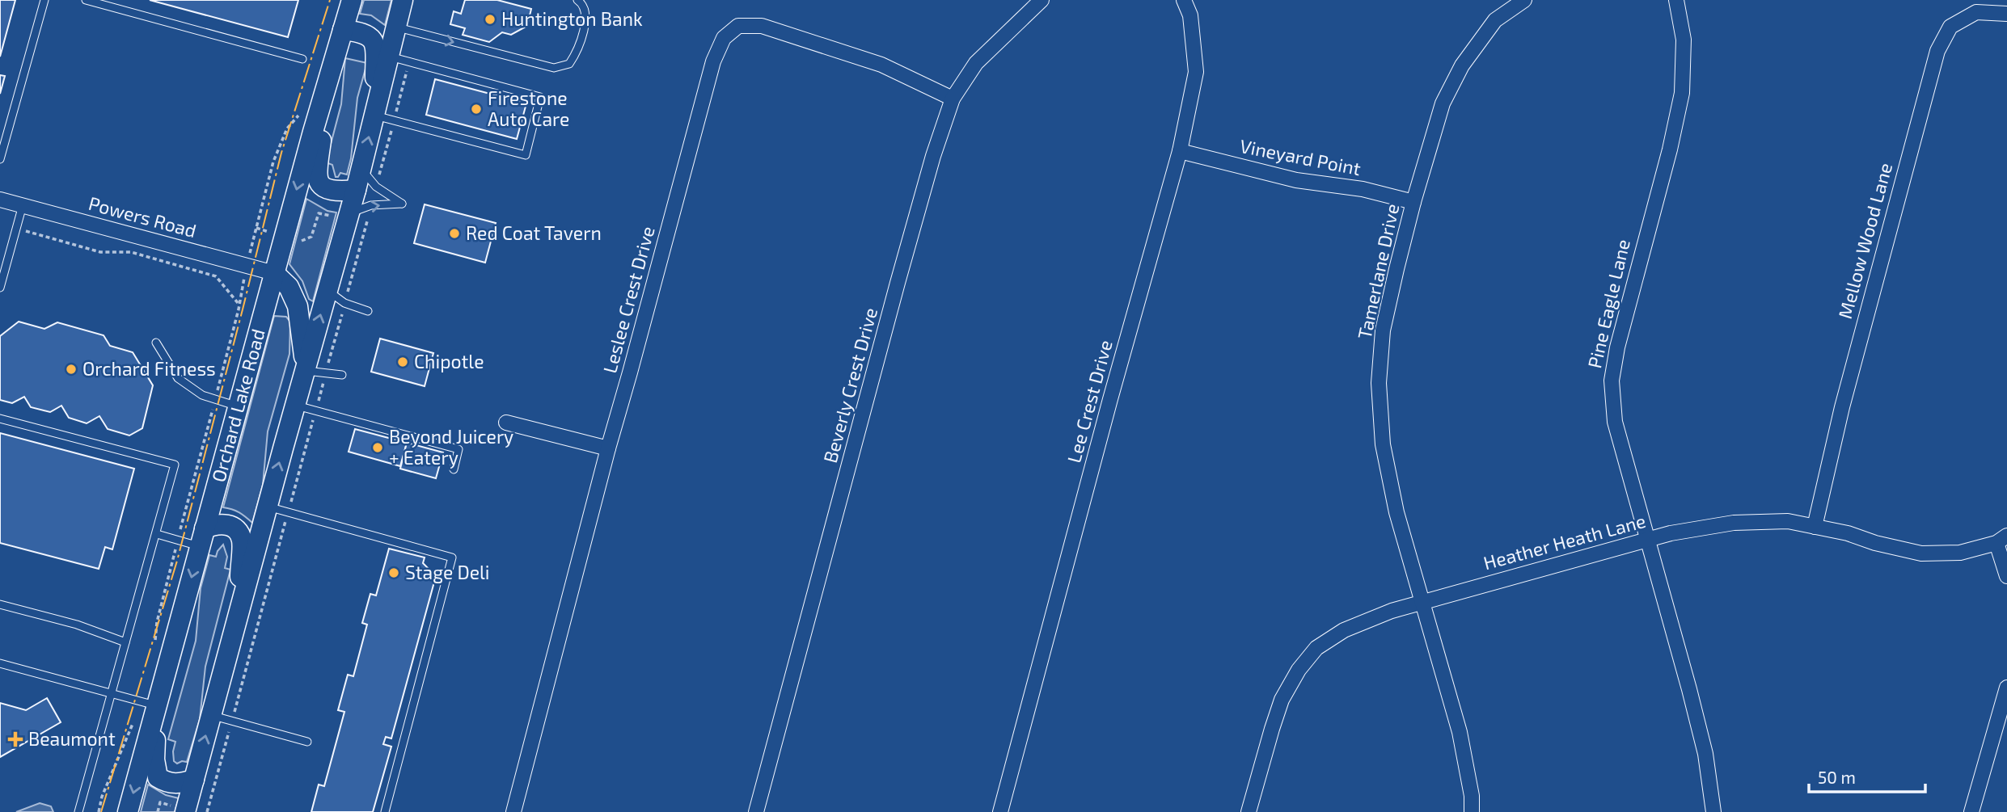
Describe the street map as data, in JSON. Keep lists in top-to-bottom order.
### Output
{
  "streets": {
    "main road": ["Orchard Lake Road"],
    "street": [
      "Vineyard Point",
      "Powers Road",
      "Mellow Wood Lane",
      "Tamerlane Drive",
      "Leslee Crest Drive",
      "Pine Eagle Lane",
      "Beverly Crest Drive",
      "Lee Crest Drive",
      "Heather Heath Lane"
    ]
  },
  "crossings": [
    ["Vineyard Point", "Tamerlane Drive"],
    ["Vineyard Point", "Lee Crest Drive"],
    ["Powers Road", "Orchard Lake Road"],
    ["Mellow Wood Lane", "Heather Heath Lane"],
    ["Tamerlane Drive", "Heather Heath Lane"],
    ["Leslee Crest Drive", "Beverly Crest Drive"],
    ["Pine Eagle Lane", "Heather Heath Lane"]
  ],
  "places": {
    "other": [
      "Huntington Bank",
      "Firestone Auto Care",
      "Red Coat Tavern",
      "Chipotle",
      "Orchard Fitness",
      "Beyond Juicery + Eatery",
      "Stage Deli"
    ],
    "health": ["Beaumont"]
  },
  "scale_bar": "50 m"
}
